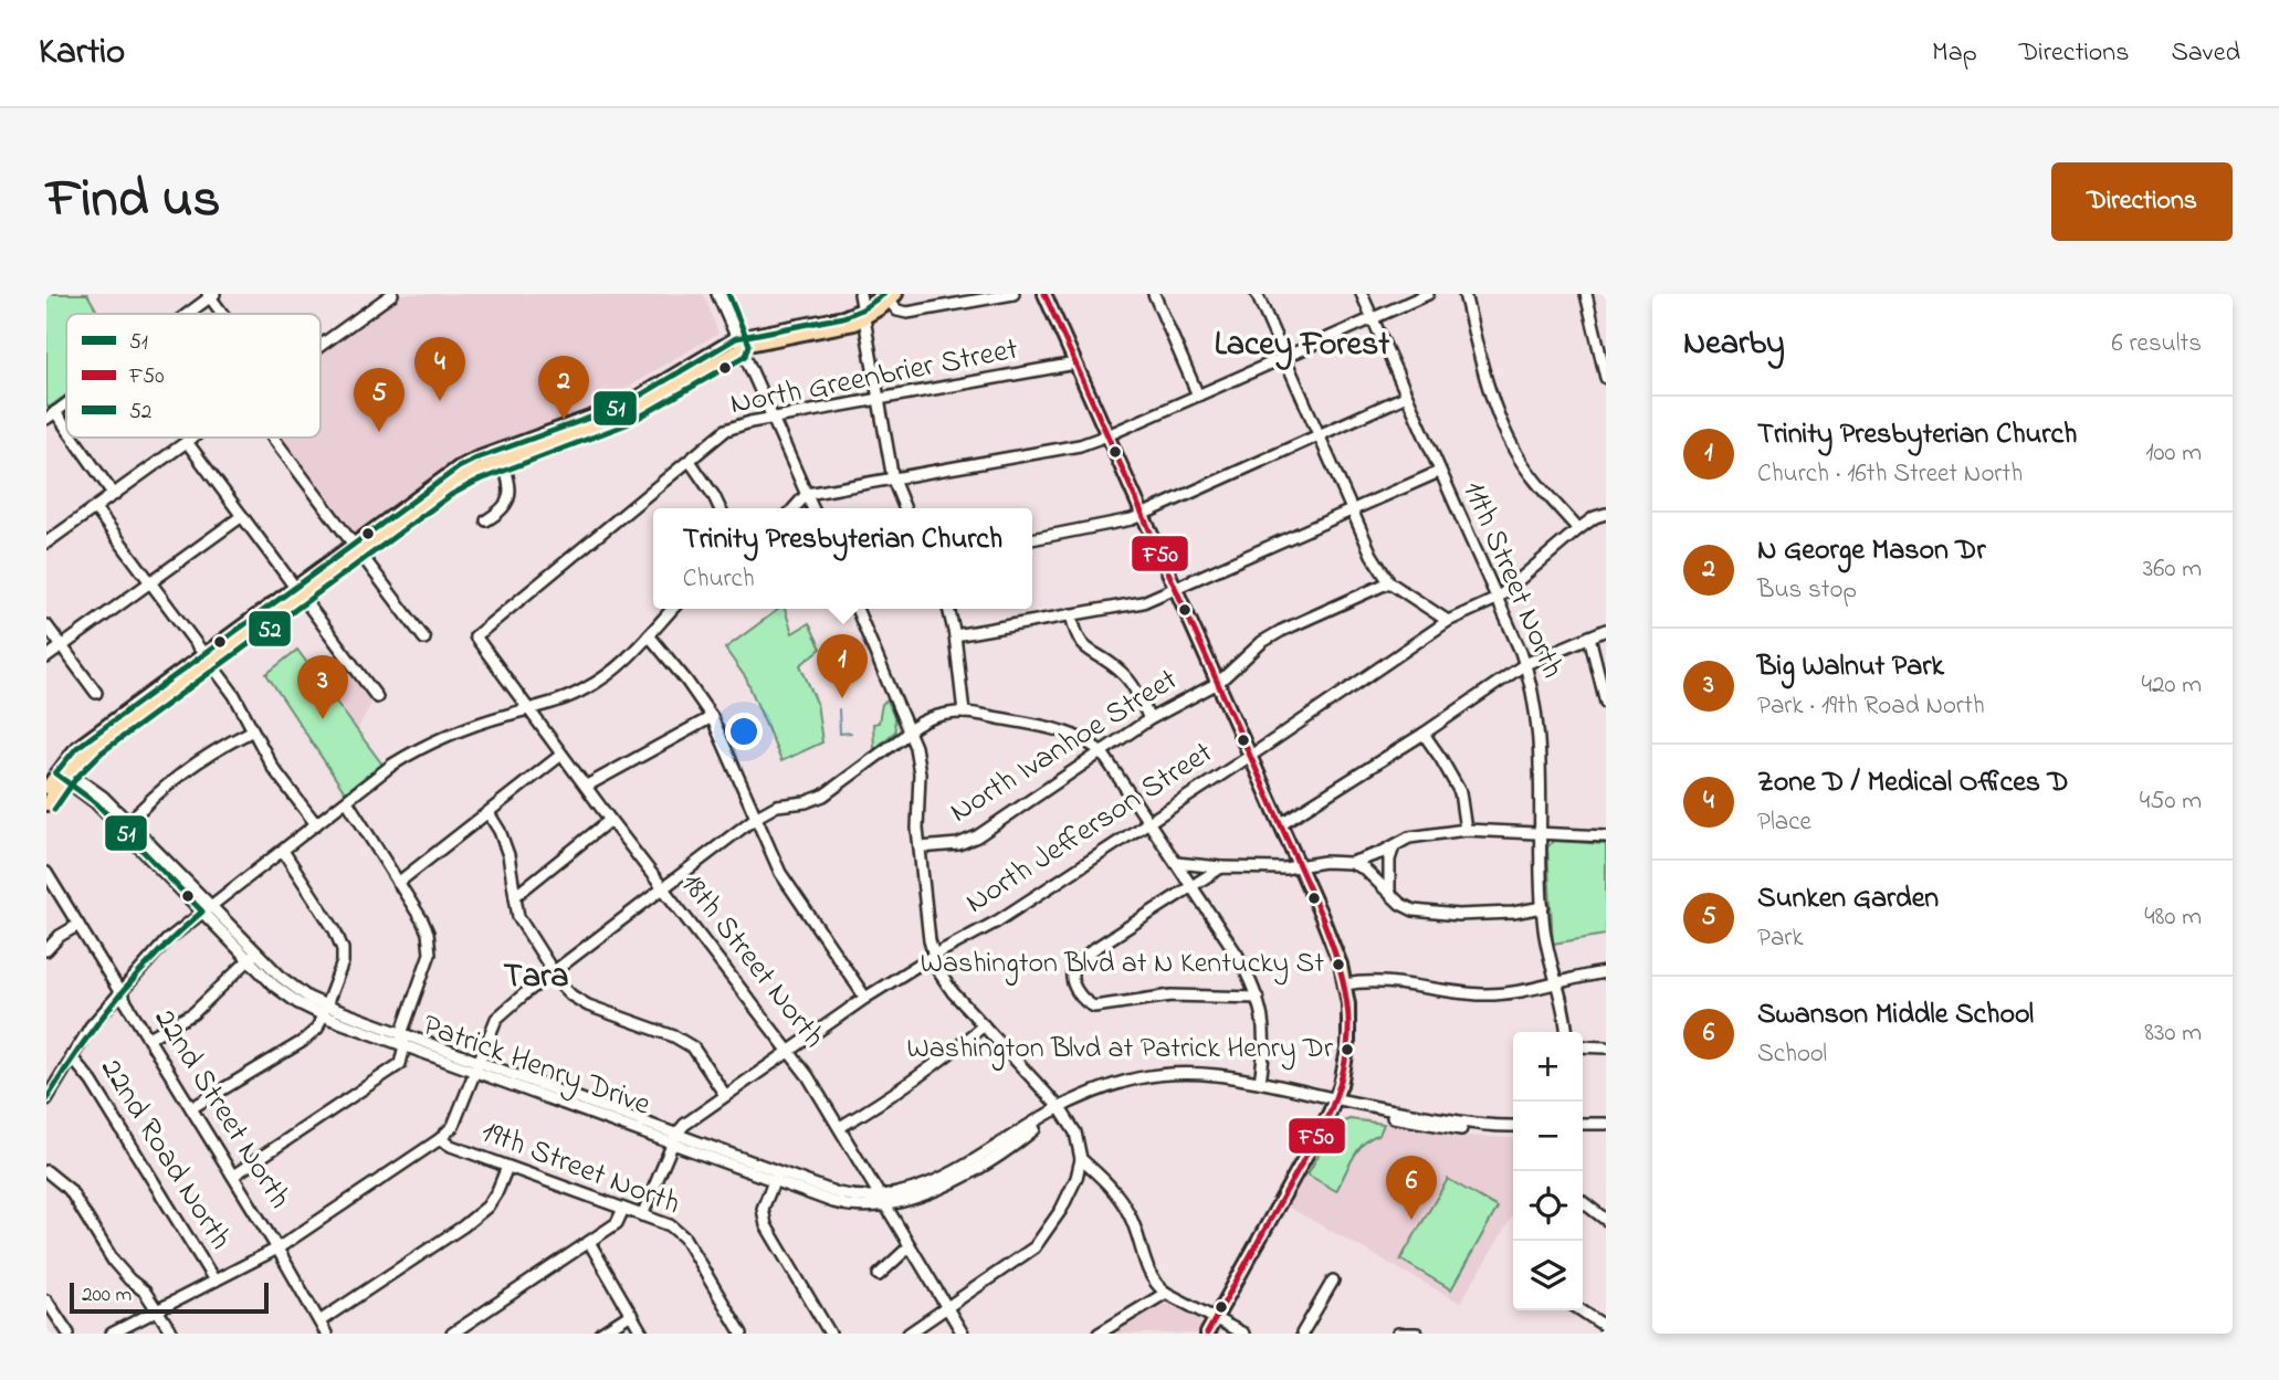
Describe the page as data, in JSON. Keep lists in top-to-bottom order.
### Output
{
  "streets": {
    "street": [
      "North Greenbrier Street",
      "11th Street North",
      "North Ivanhoe Street",
      "North Jefferson Street",
      "18th Street North",
      "Patrick Henry Drive",
      "22nd Street North",
      "22nd Road North",
      "19th Street North"
    ]
  },
  "crossings": [
    ["North Greenbrier Street", "18th Street North"],
    ["11th Street North", "North Jefferson Street"],
    ["North Jefferson Street", "18th Street North"],
    ["North Jefferson Street", "Patrick Henry Drive"],
    ["18th Street North", "Patrick Henry Drive"]
  ],
  "districts": ["Lacey Forest", "Tara"],
  "places": ["Washington Blvd at N Kentucky St", "Washington Blvd at Patrick Henry Dr"],
  "lines": ["transit line 51", "transit line F50", "transit line 52"],
  "legend": ["51", "F50", "52"],
  "scale_bar": "200 m",
  "page": {
    "header": "Kartio",
    "nav": ["Map", "Directions", "Saved"],
    "title": "Find us",
    "buttons": "Directions",
    "heading": ["Nearby", "6 results"],
    "pins": [
      "4",
      "2",
      "5",
      "1",
      "3",
      "6"
    ],
    "list": [
      {
        "mark": "1",
        "name": "Trinity Presbyterian Church",
        "note": "Church · 16th Street North",
        "value": "100 m"
      },
      {
        "mark": "2",
        "name": "N George Mason Dr",
        "note": "Bus stop",
        "value": "360 m"
      },
      {
        "mark": "3",
        "name": "Big Walnut Park",
        "note": "Park · 19th Road North",
        "value": "420 m"
      },
      {
        "mark": "4",
        "name": "Zone D / Medical Offices D",
        "note": "Place",
        "value": "450 m"
      },
      {
        "mark": "5",
        "name": "Sunken Garden",
        "note": "Park",
        "value": "480 m"
      },
      {
        "mark": "6",
        "name": "Swanson Middle School",
        "note": "School",
        "value": "830 m"
      }
    ],
    "popup": ["Trinity Presbyterian Church", "Church"],
    "map_buttons": ["+", "−"],
    "scale": "200 m"
  }
}
